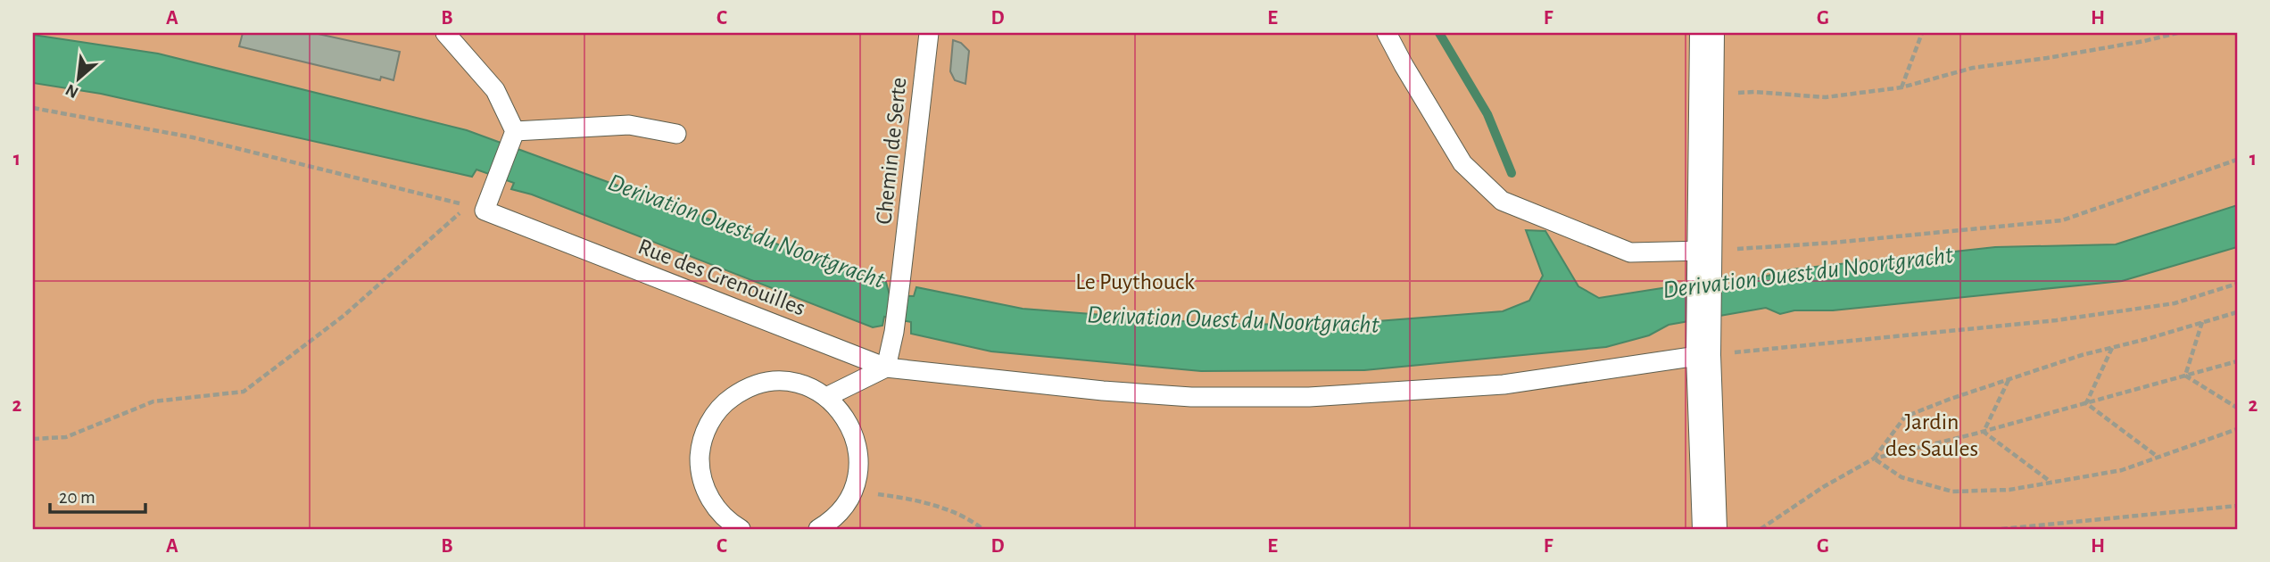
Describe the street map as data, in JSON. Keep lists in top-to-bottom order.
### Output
{
  "streets": {
    "lane": ["Chemin de Serte", "Rue des Grenouilles"]
  },
  "crossings": [
    ["Chemin de Serte", "Rue des Grenouilles"]
  ],
  "water": ["Derivation Ouest du Noortgracht"],
  "parks": ["Le Puythouck", "Jardin des Saules"],
  "scale_bar": "20 m",
  "north": "bottom left",
  "grid": {
    "columns": [
      "A",
      "B",
      "C",
      "D",
      "E",
      "F",
      "G",
      "H"
    ],
    "rows": ["1", "2"]
  }
}
